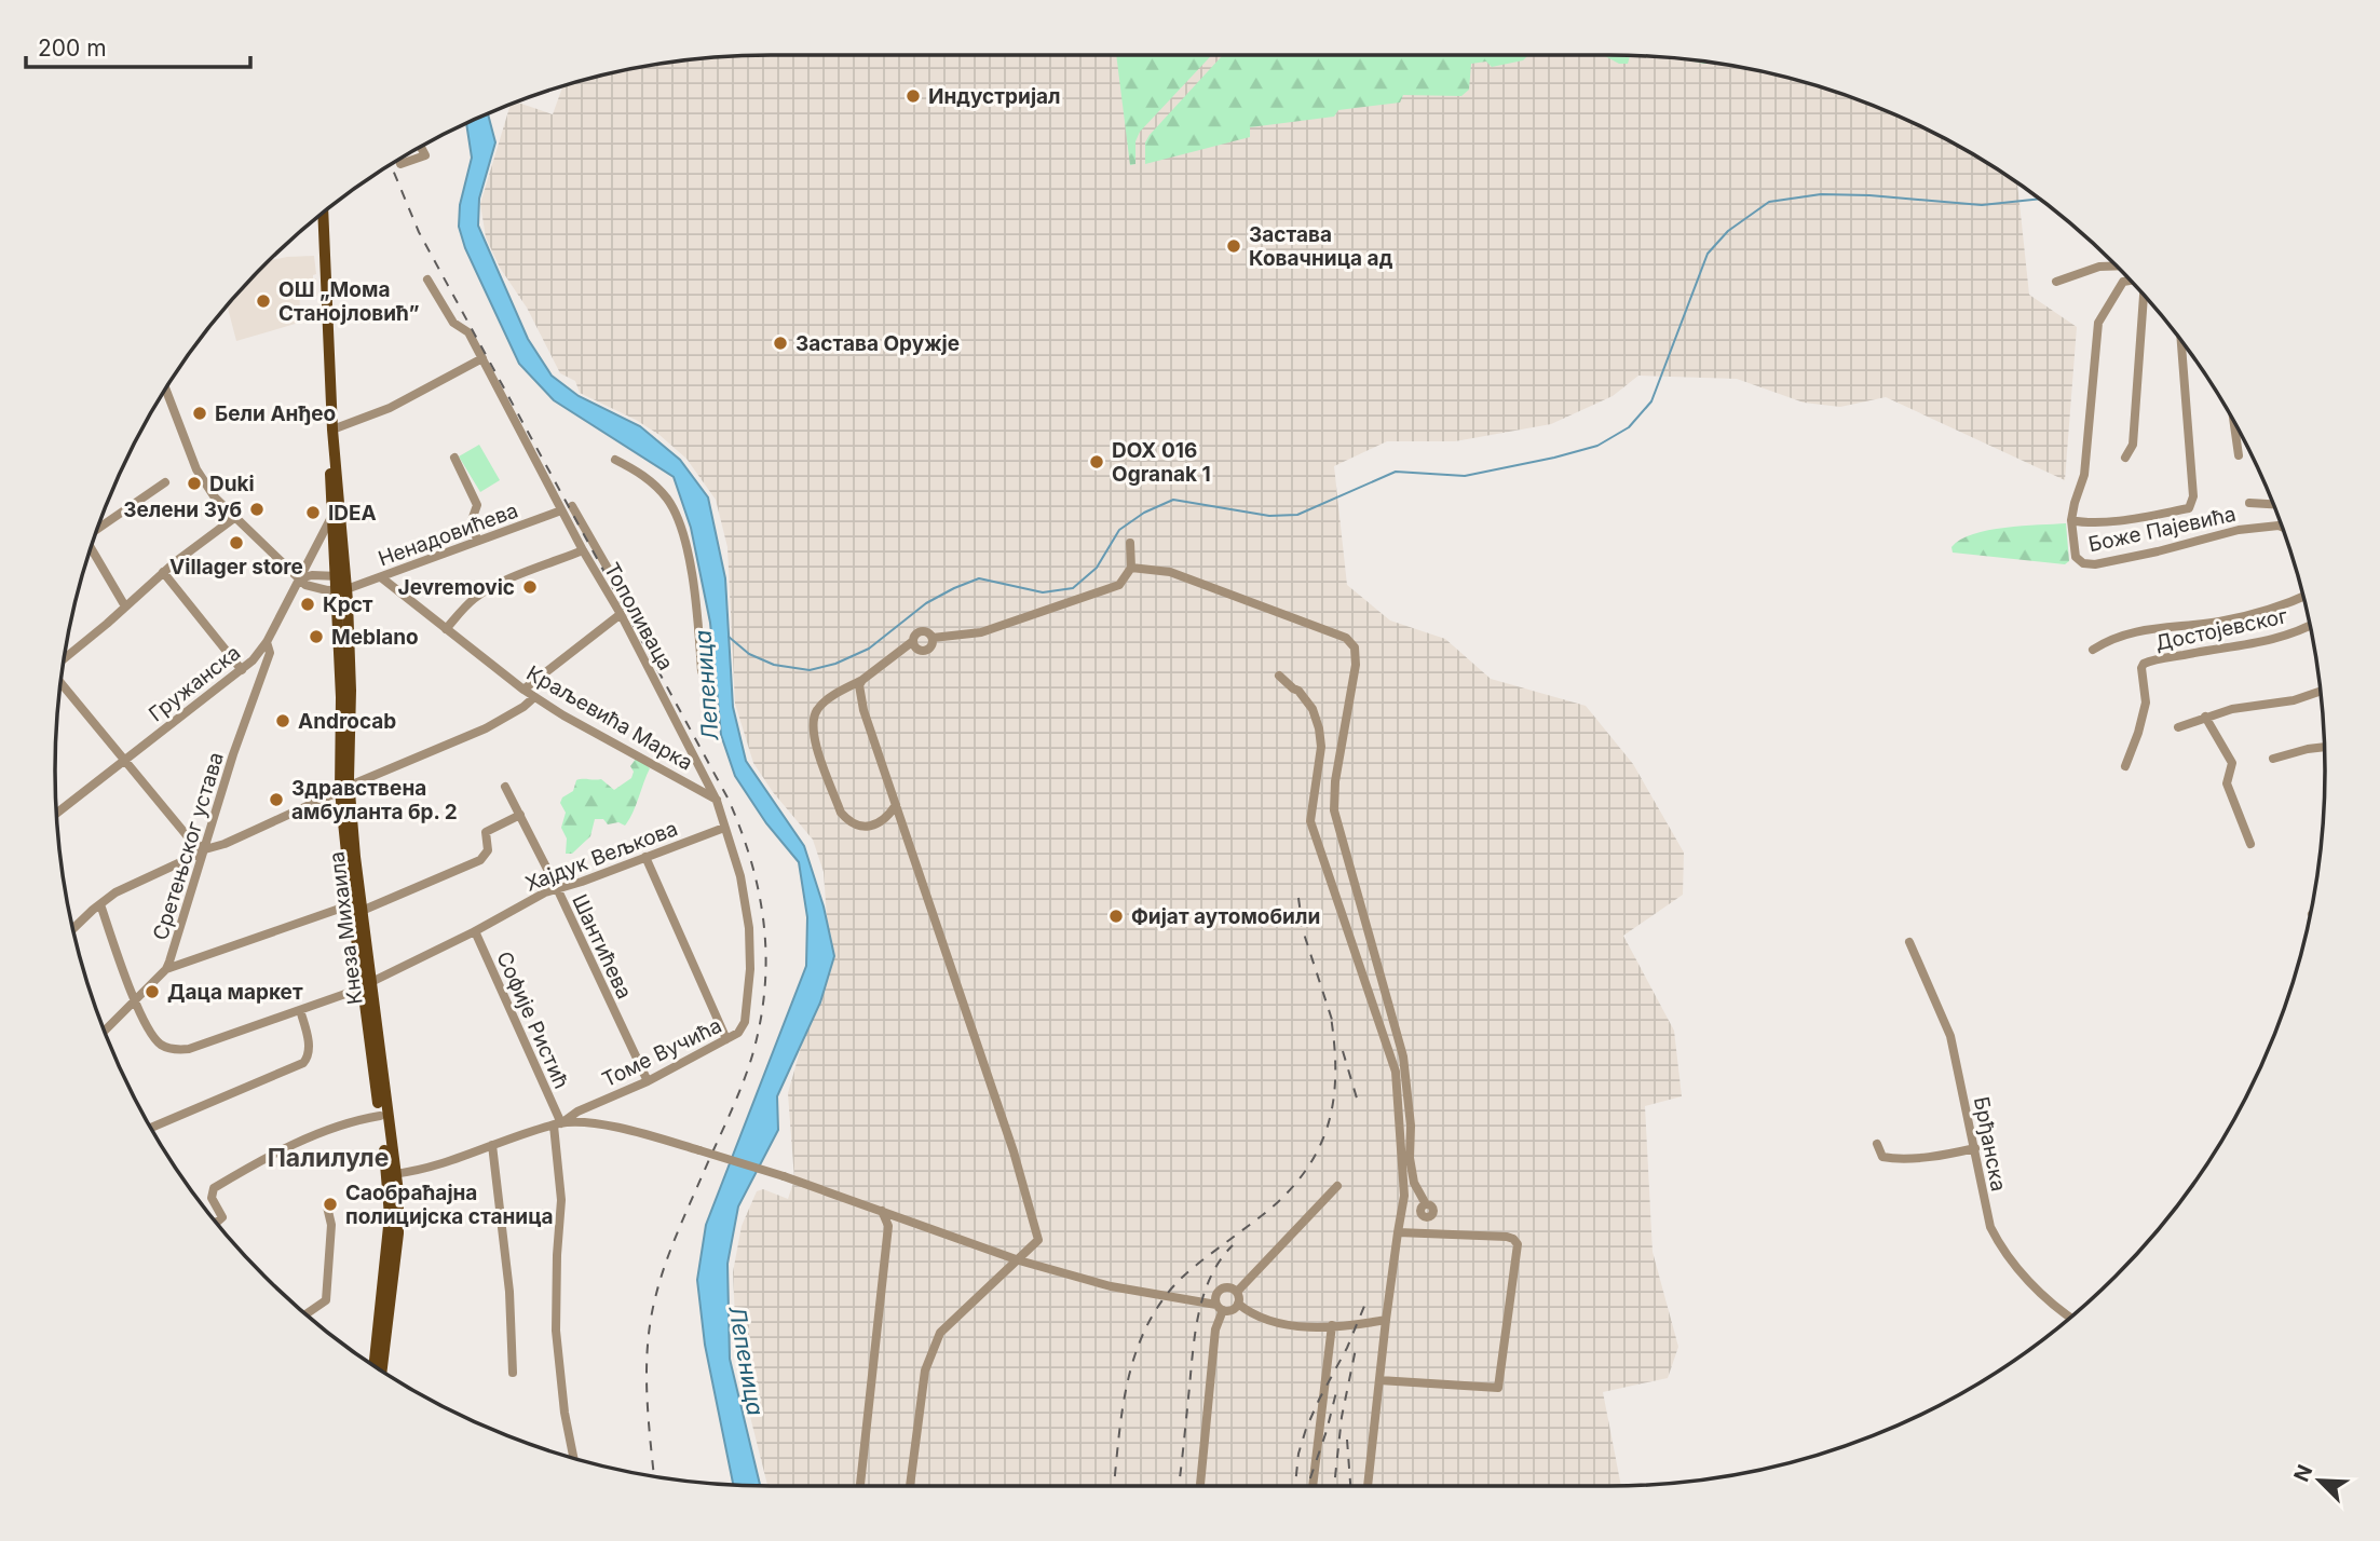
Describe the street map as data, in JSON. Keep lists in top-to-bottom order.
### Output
{
  "streets": {
    "main road": ["Кнеза Михаила"],
    "street": [
      "Боже Пајевића",
      "Ненадовићева",
      "Тополиваца",
      "Достојевског",
      "Гружанска",
      "Краљевића Марка",
      "Сретењског устава",
      "Хајдук Вељкова",
      "Шантићева",
      "Софије Ристић",
      "Томе Вучића",
      "Брђанска"
    ]
  },
  "crossings": [
    ["Ненадовићева", "Тополиваца"],
    ["Ненадовићева", "Краљевића Марка"],
    ["Ненадовићева", "Кнеза Михаила"],
    ["Тополиваца", "Краљевића Марка"],
    ["Тополиваца", "Хајдук Вељкова"],
    ["Тополиваца", "Томе Вучића"],
    ["Гружанска", "Сретењског устава"],
    ["Гружанска", "Кнеза Михаила"],
    ["Сретењског устава", "Хајдук Вељкова"],
    ["Хајдук Вељкова", "Кнеза Михаила"],
    ["Хајдук Вељкова", "Шантићева"],
    ["Хајдук Вељкова", "Софије Ристић"],
    ["Кнеза Михаила", "Томе Вучића"],
    ["Шантићева", "Томе Вучића"],
    ["Софије Ристић", "Томе Вучића"]
  ],
  "districts": ["Палилуле"],
  "water": ["Лепеница"],
  "places": [
    "Индустријал",
    "Застава Ковачница ад",
    "ОШ „Мома Станојловић”",
    "Застава Оружје",
    "Бели Анђео",
    "DOX 016 Ogranak 1",
    "Duki",
    "Зелени Зуб",
    "IDEA",
    "Villager store",
    "Jevremovic",
    "Крст",
    "Meblano",
    "Androcab",
    "Здравствена амбуланта бр. 2",
    "Фијат аутомобили",
    "Даца маркет",
    "Саобраћајна полицијска станица"
  ],
  "scale_bar": "200 m",
  "north": "top left"
}
